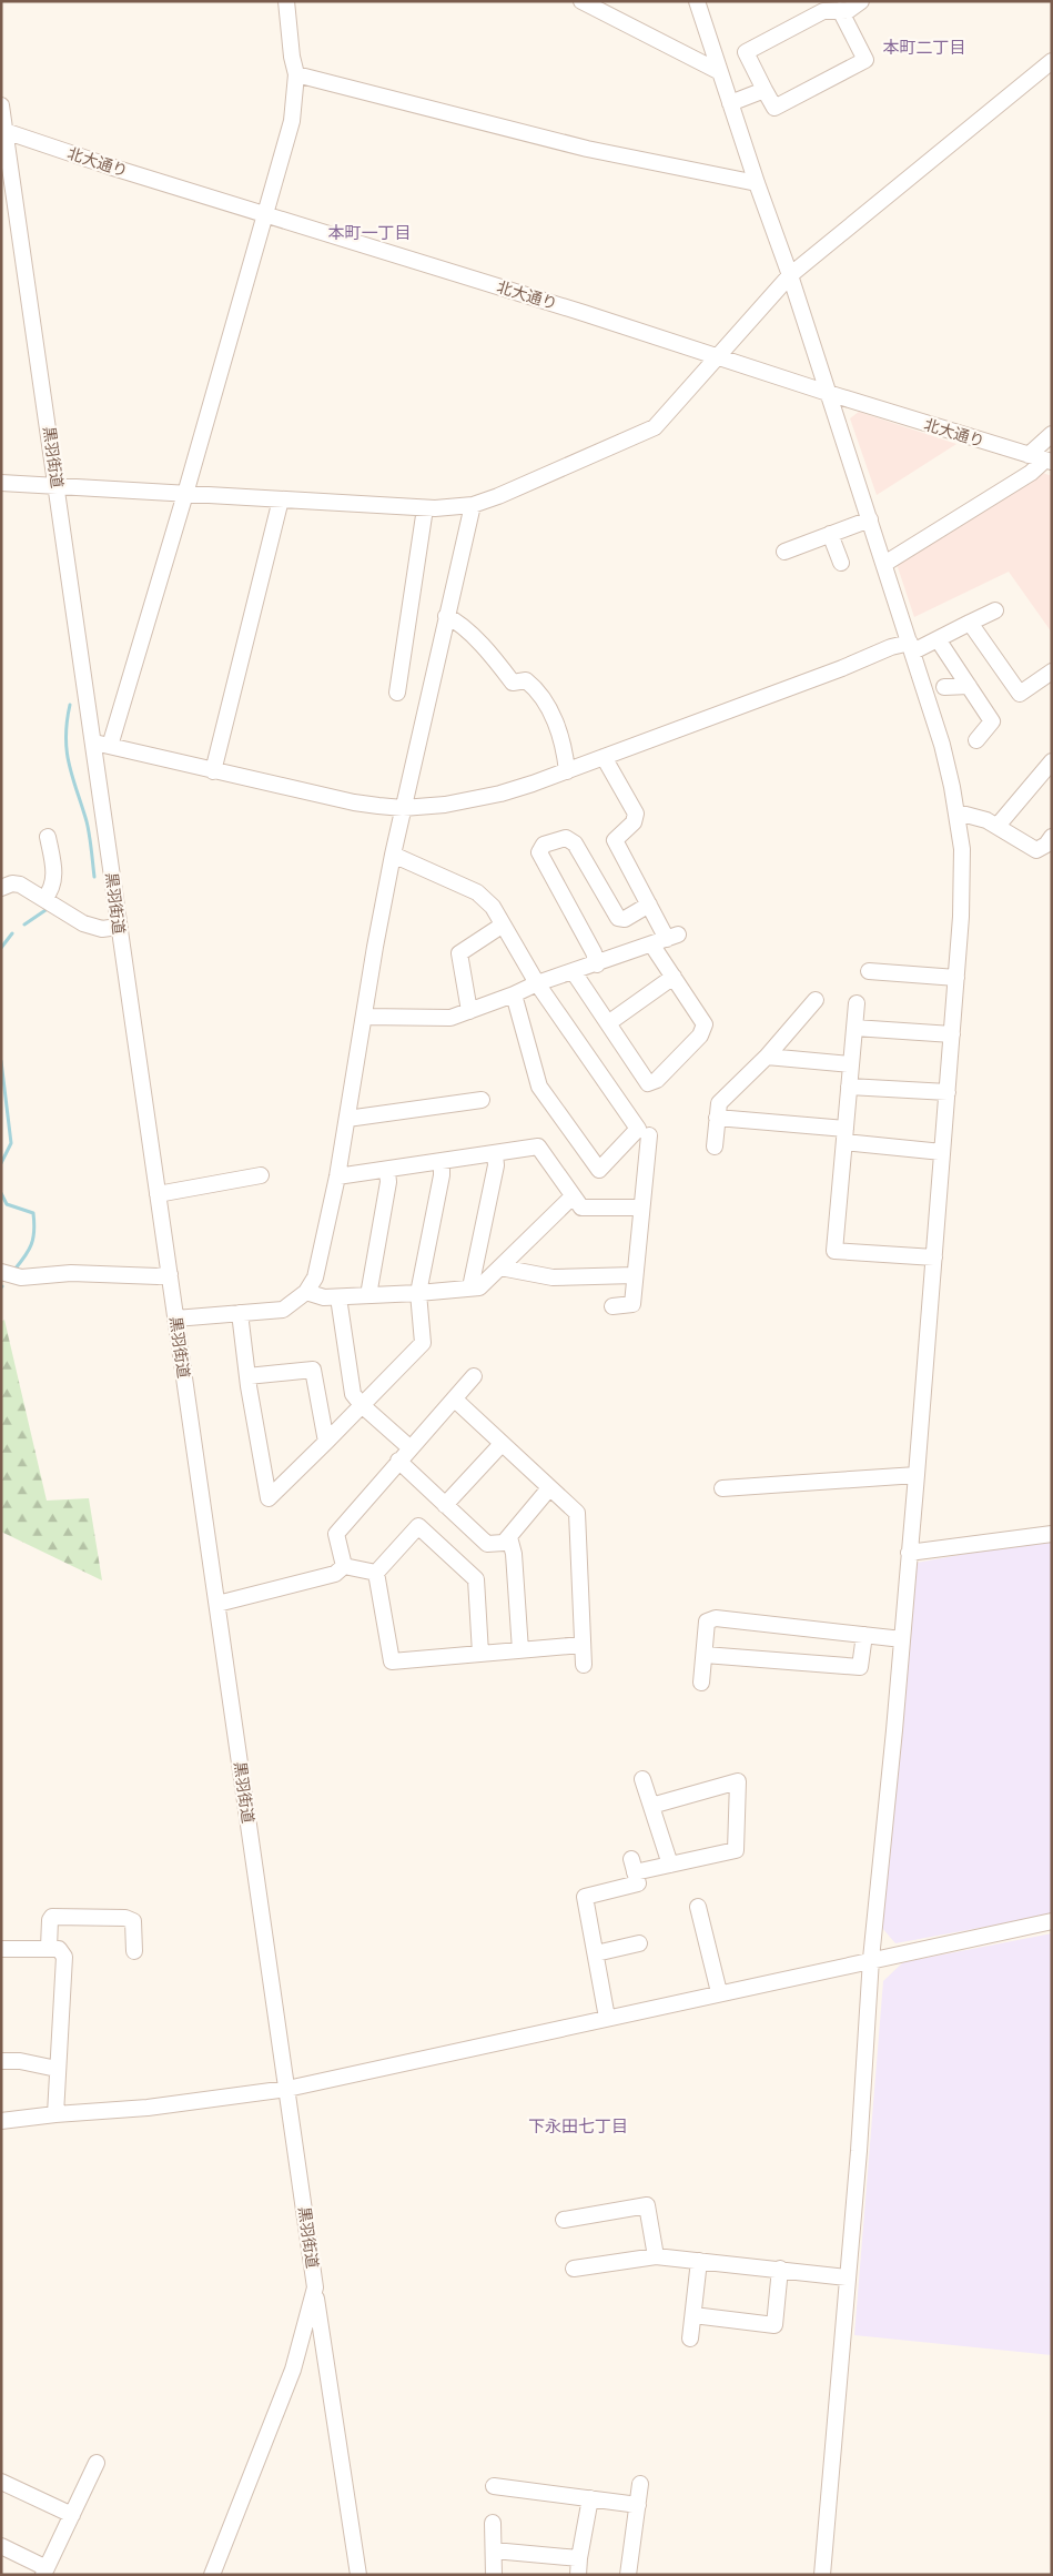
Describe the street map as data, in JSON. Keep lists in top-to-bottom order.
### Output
{
  "streets": {
    "street": ["北大通り", "黒羽街道"]
  },
  "crossings": [
    ["北大通り", "黒羽街道"]
  ],
  "districts": ["本町二丁目", "本町一丁目", "下永田七丁目"]
}
